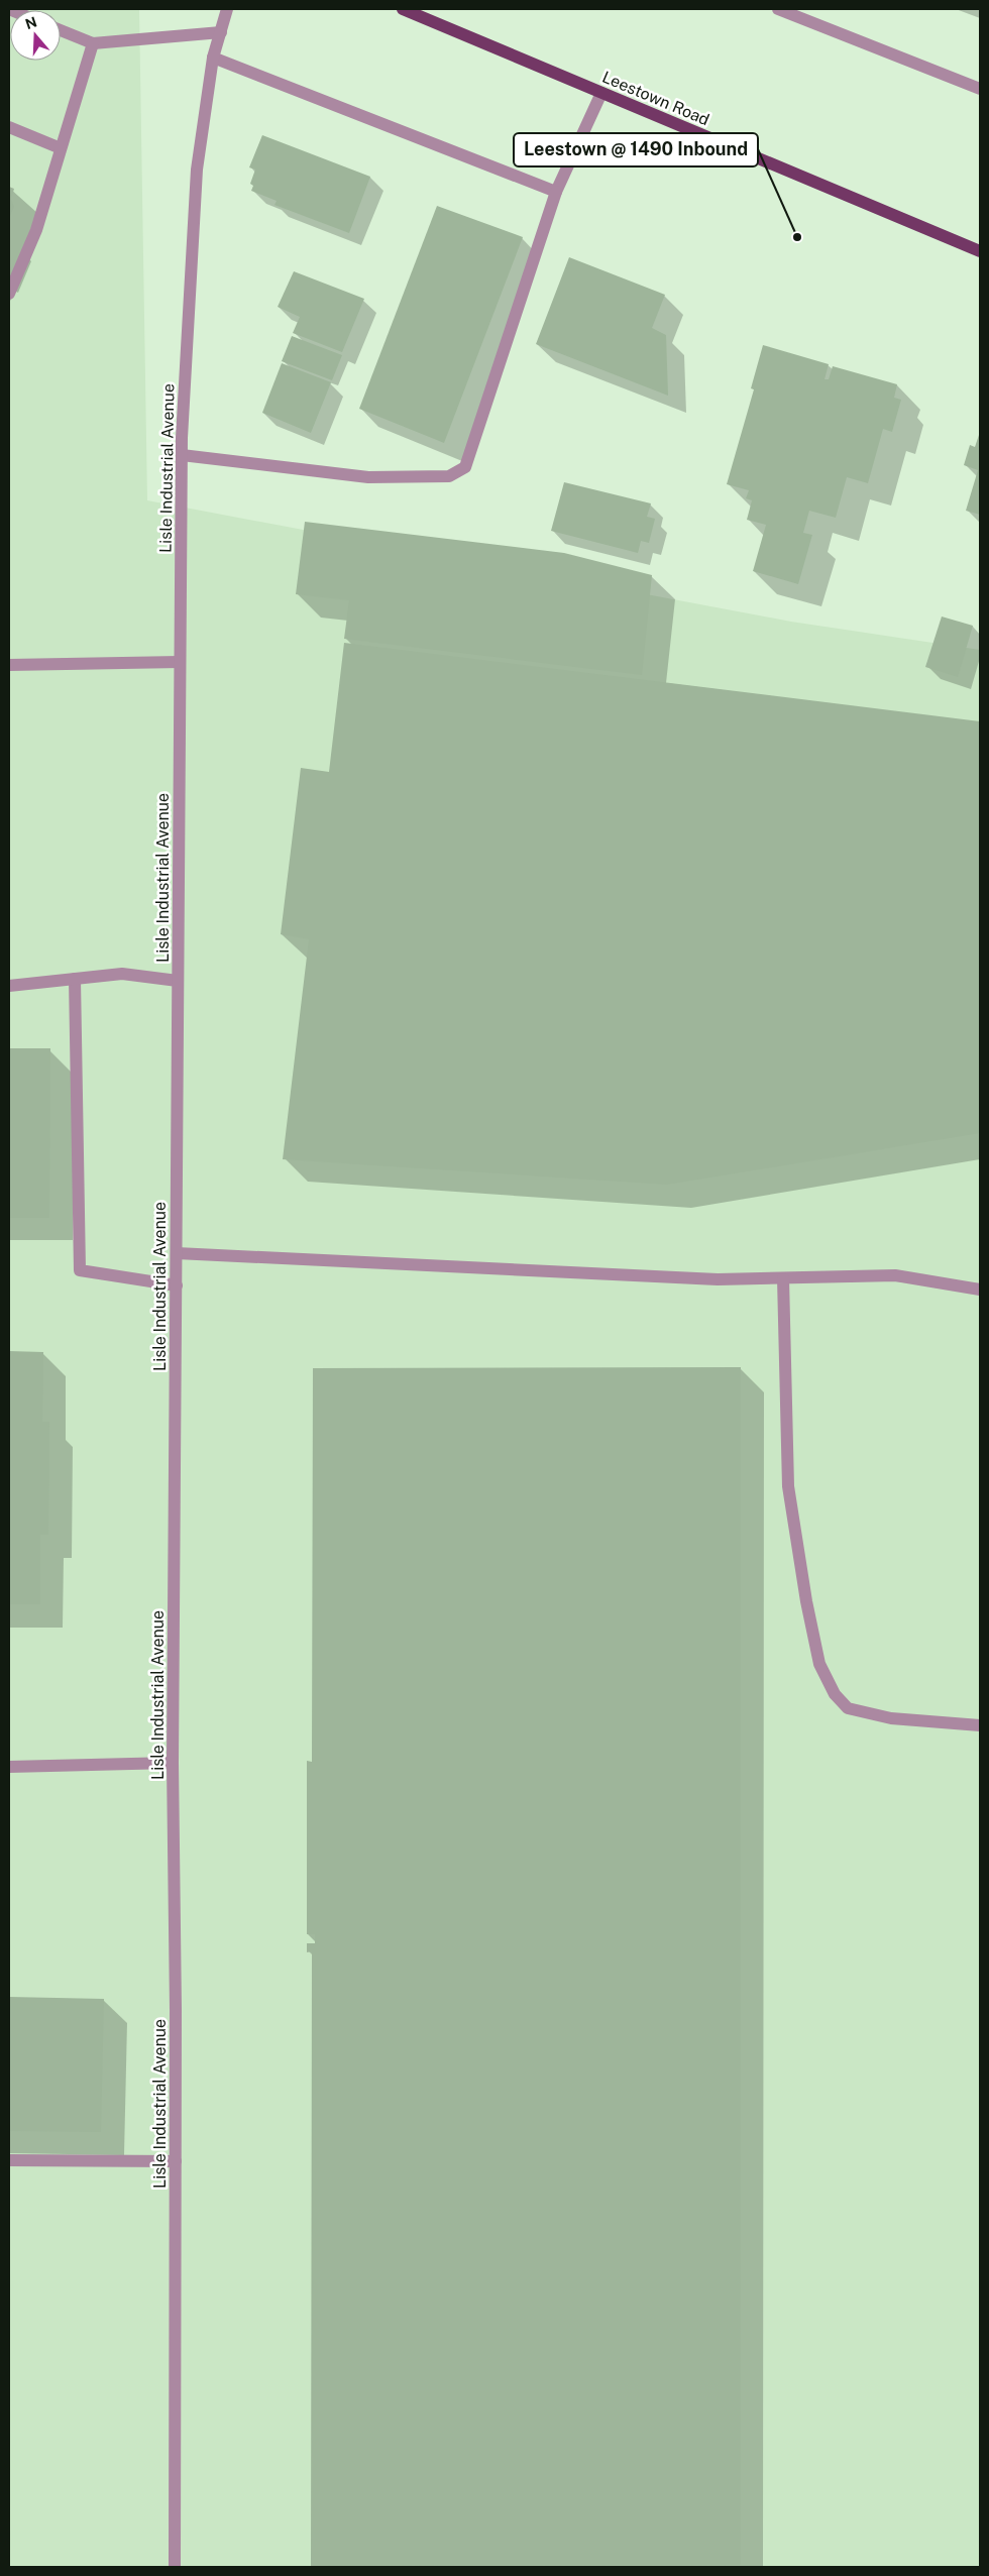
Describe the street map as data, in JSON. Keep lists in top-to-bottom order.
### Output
{
  "streets": {
    "main road": ["Leestown Road"],
    "street": ["Lisle Industrial Avenue"]
  },
  "places": ["Leestown @ 1490 Inbound"],
  "north": "top"
}
